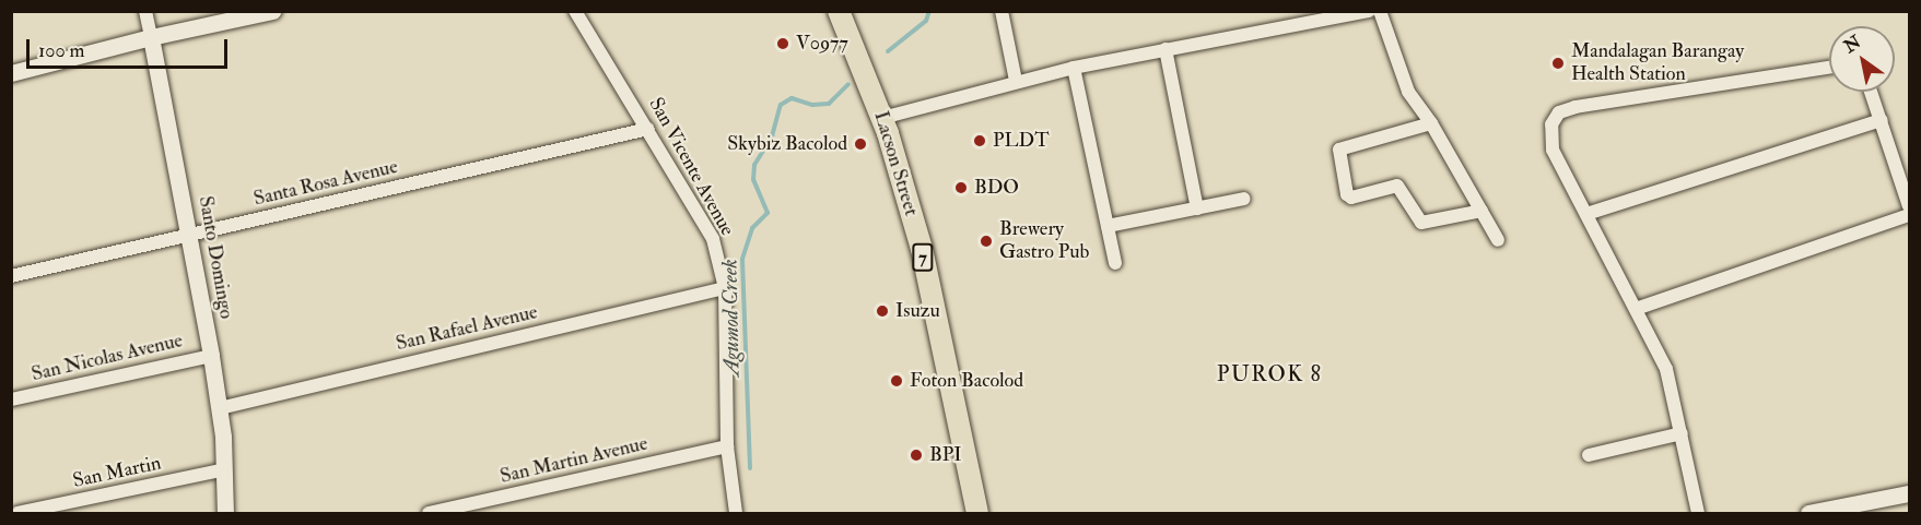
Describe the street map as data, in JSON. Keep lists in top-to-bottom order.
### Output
{
  "streets": {
    "main road": ["Lacson Street", "7"],
    "street": [
      "San Vicente Avenue",
      "Santa Rosa Avenue",
      "Santo Domingo",
      "San Rafael Avenue",
      "San Nicolas Avenue",
      "San Martin Avenue",
      "San Martin"
    ]
  },
  "crossings": [
    ["San Vicente Avenue", "Santa Rosa Avenue"],
    ["San Vicente Avenue", "San Rafael Avenue"],
    ["San Vicente Avenue", "San Martin Avenue"],
    ["Santa Rosa Avenue", "Santo Domingo"],
    ["Santo Domingo", "San Rafael Avenue"],
    ["Santo Domingo", "San Nicolas Avenue"],
    ["Santo Domingo", "San Martin"]
  ],
  "districts": ["PUROK 8"],
  "water": ["Agumod Creek"],
  "places": [
    "V0977",
    "Mandalagan Barangay Health Station",
    "PLDT",
    "Skybiz Bacolod",
    "BDO",
    "Brewery Gastro Pub",
    "Isuzu",
    "Foton Bacolod",
    "BPI"
  ],
  "scale_bar": "100 m",
  "north": "top left"
}
